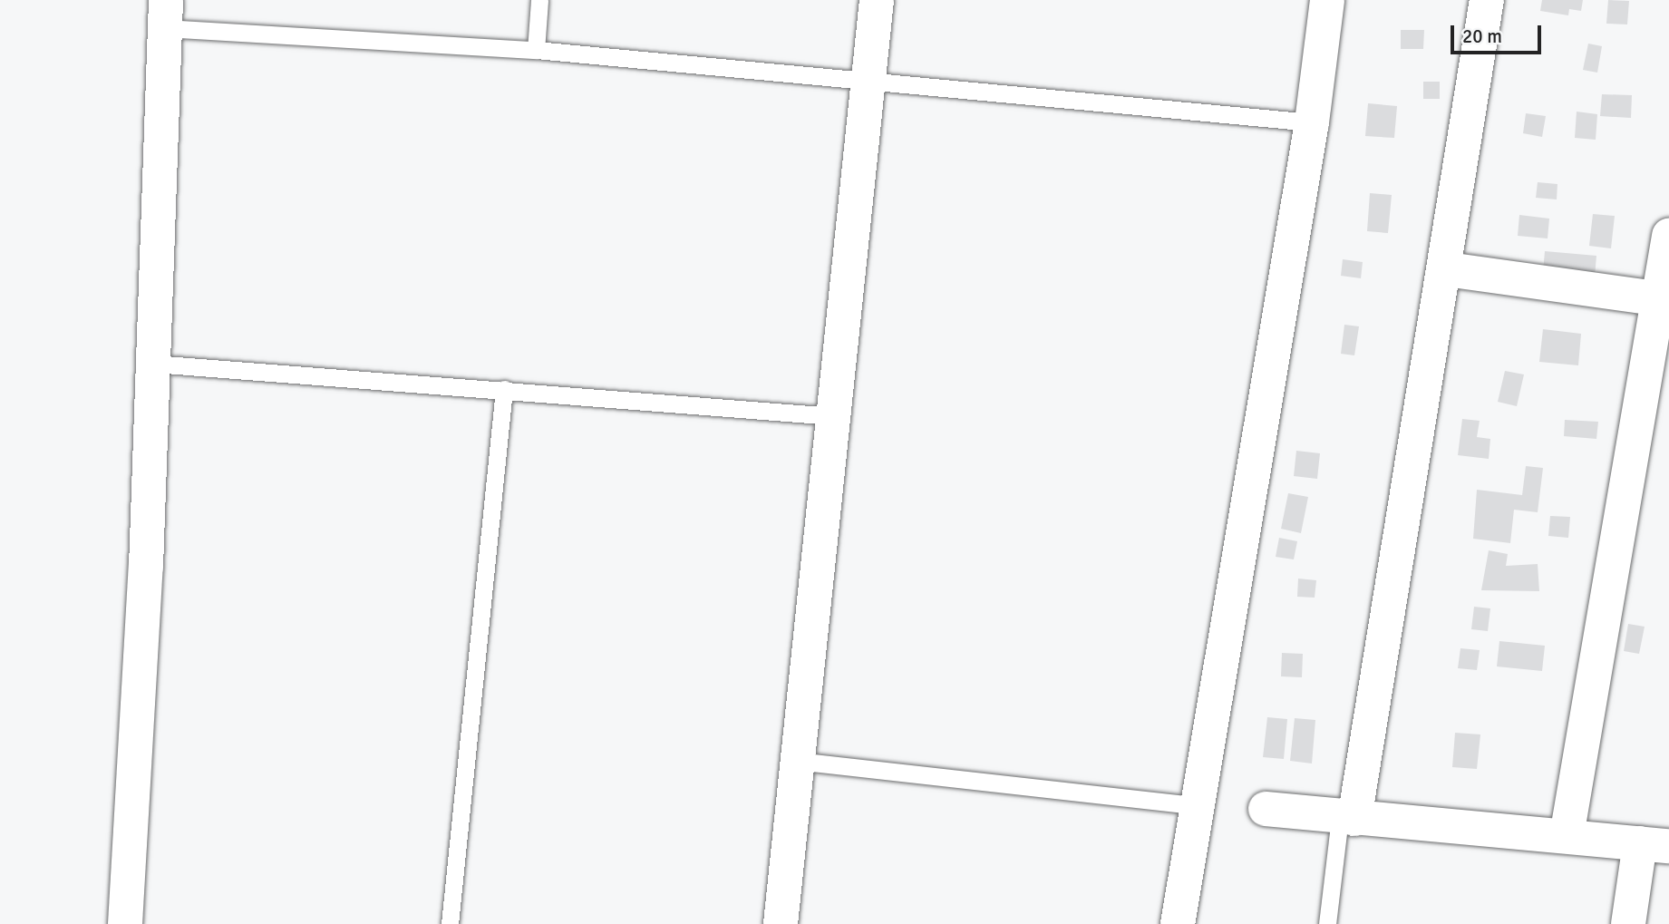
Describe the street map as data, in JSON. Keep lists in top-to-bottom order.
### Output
{
  "scale_bar": "20 m"
}
